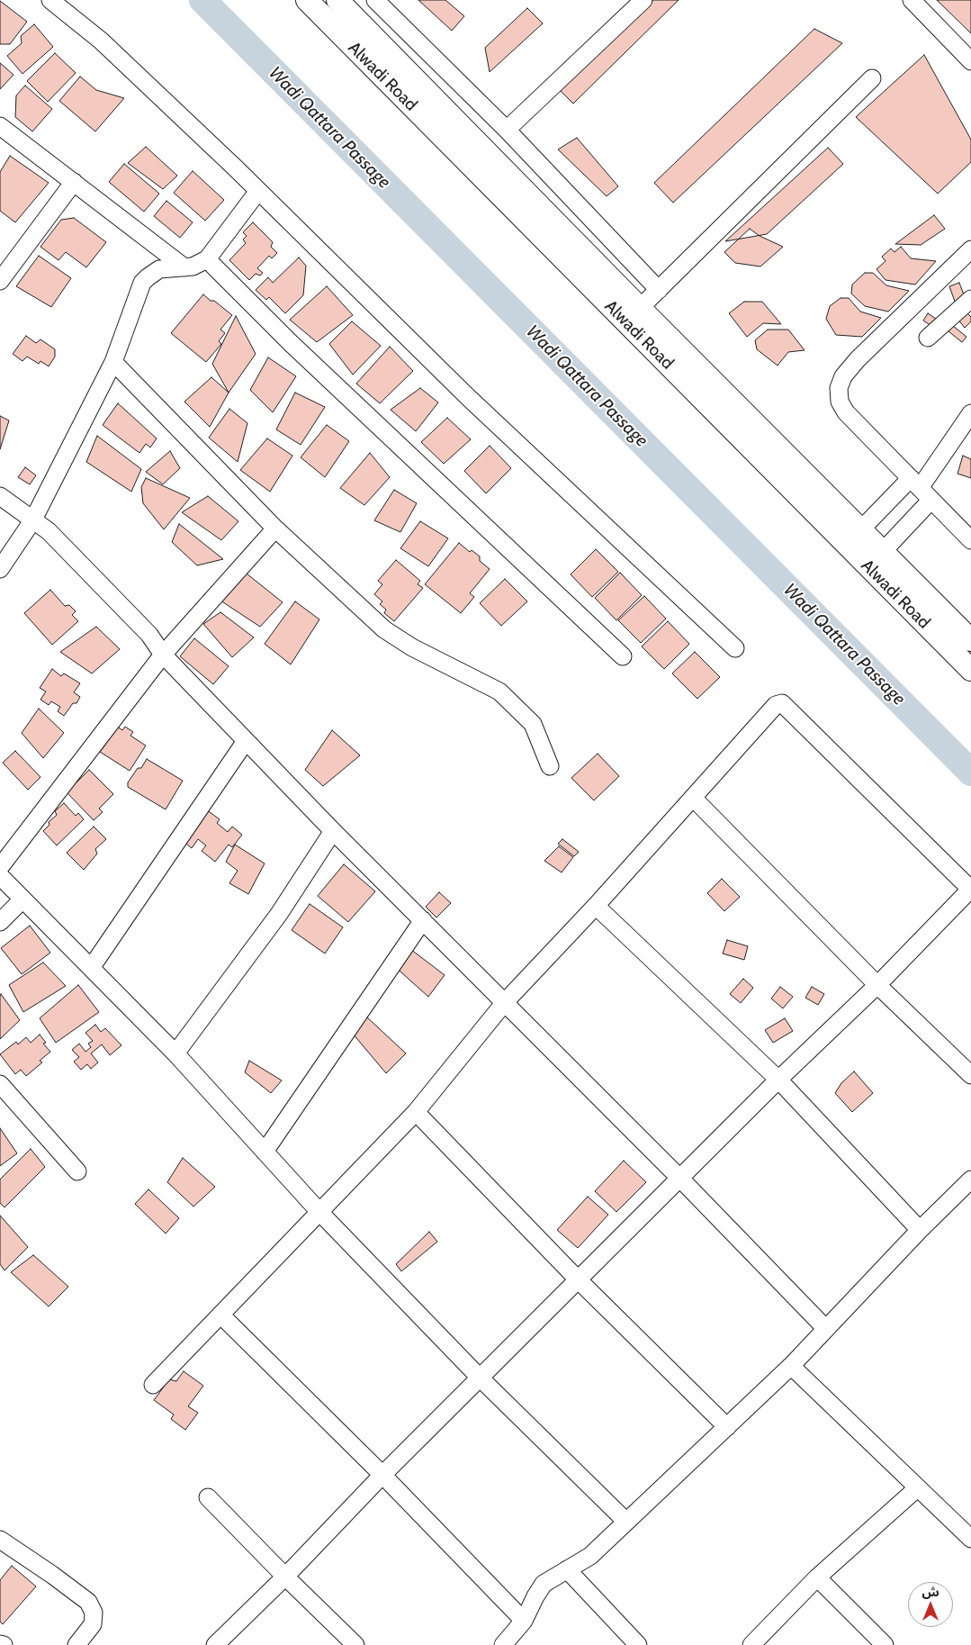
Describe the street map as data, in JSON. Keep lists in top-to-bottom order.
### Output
{
  "streets": {
    "main road": ["Alwadi Road"]
  },
  "water": ["Wadi Qattara Passage"],
  "north": "top"
}
